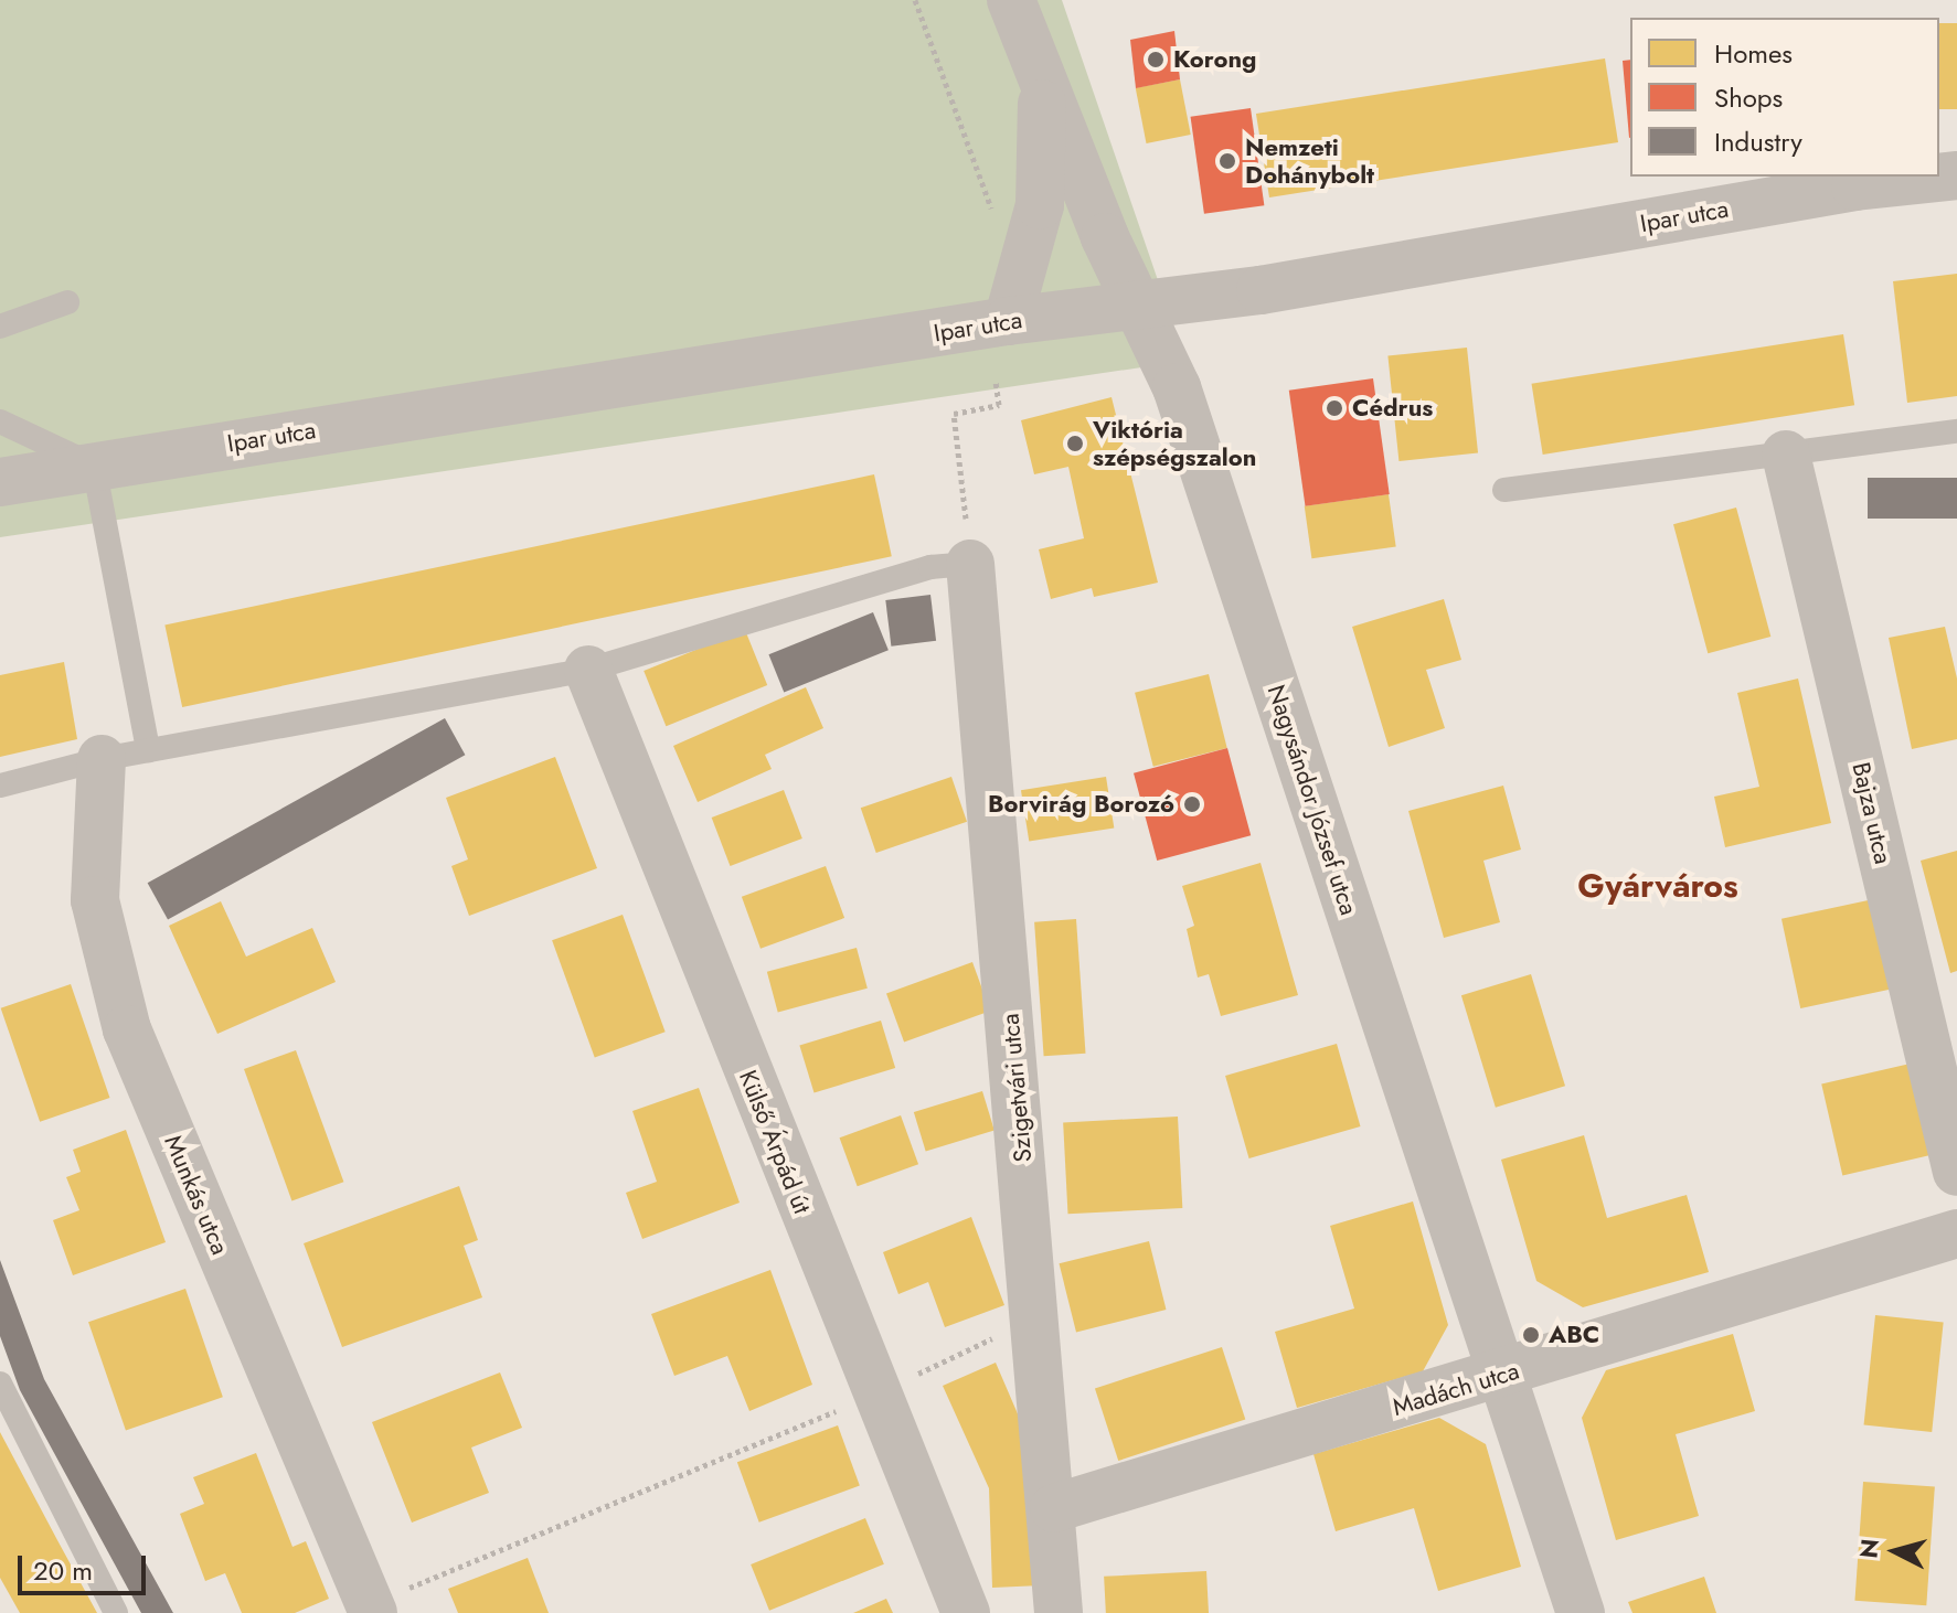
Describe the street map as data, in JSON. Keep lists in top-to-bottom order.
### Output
{
  "streets": {
    "street": [
      "Ipar utca",
      "Nagysándor József utca",
      "Bajza utca",
      "Szigetvári utca",
      "Külső Árpád út",
      "Munkás utca",
      "Madách utca"
    ]
  },
  "crossings": [
    ["Ipar utca", "Nagysándor József utca"],
    ["Nagysándor József utca", "Madách utca"],
    ["Szigetvári utca", "Madách utca"]
  ],
  "districts": ["Gyárváros"],
  "places": [
    "Korong",
    "Nemzeti Dohánybolt",
    "Cédrus",
    "Viktória szépségszalon",
    "Borvirág Borozó",
    "ABC"
  ],
  "legend": ["Homes", "Shops", "Industry"],
  "scale_bar": "20 m",
  "north": "left"
}
